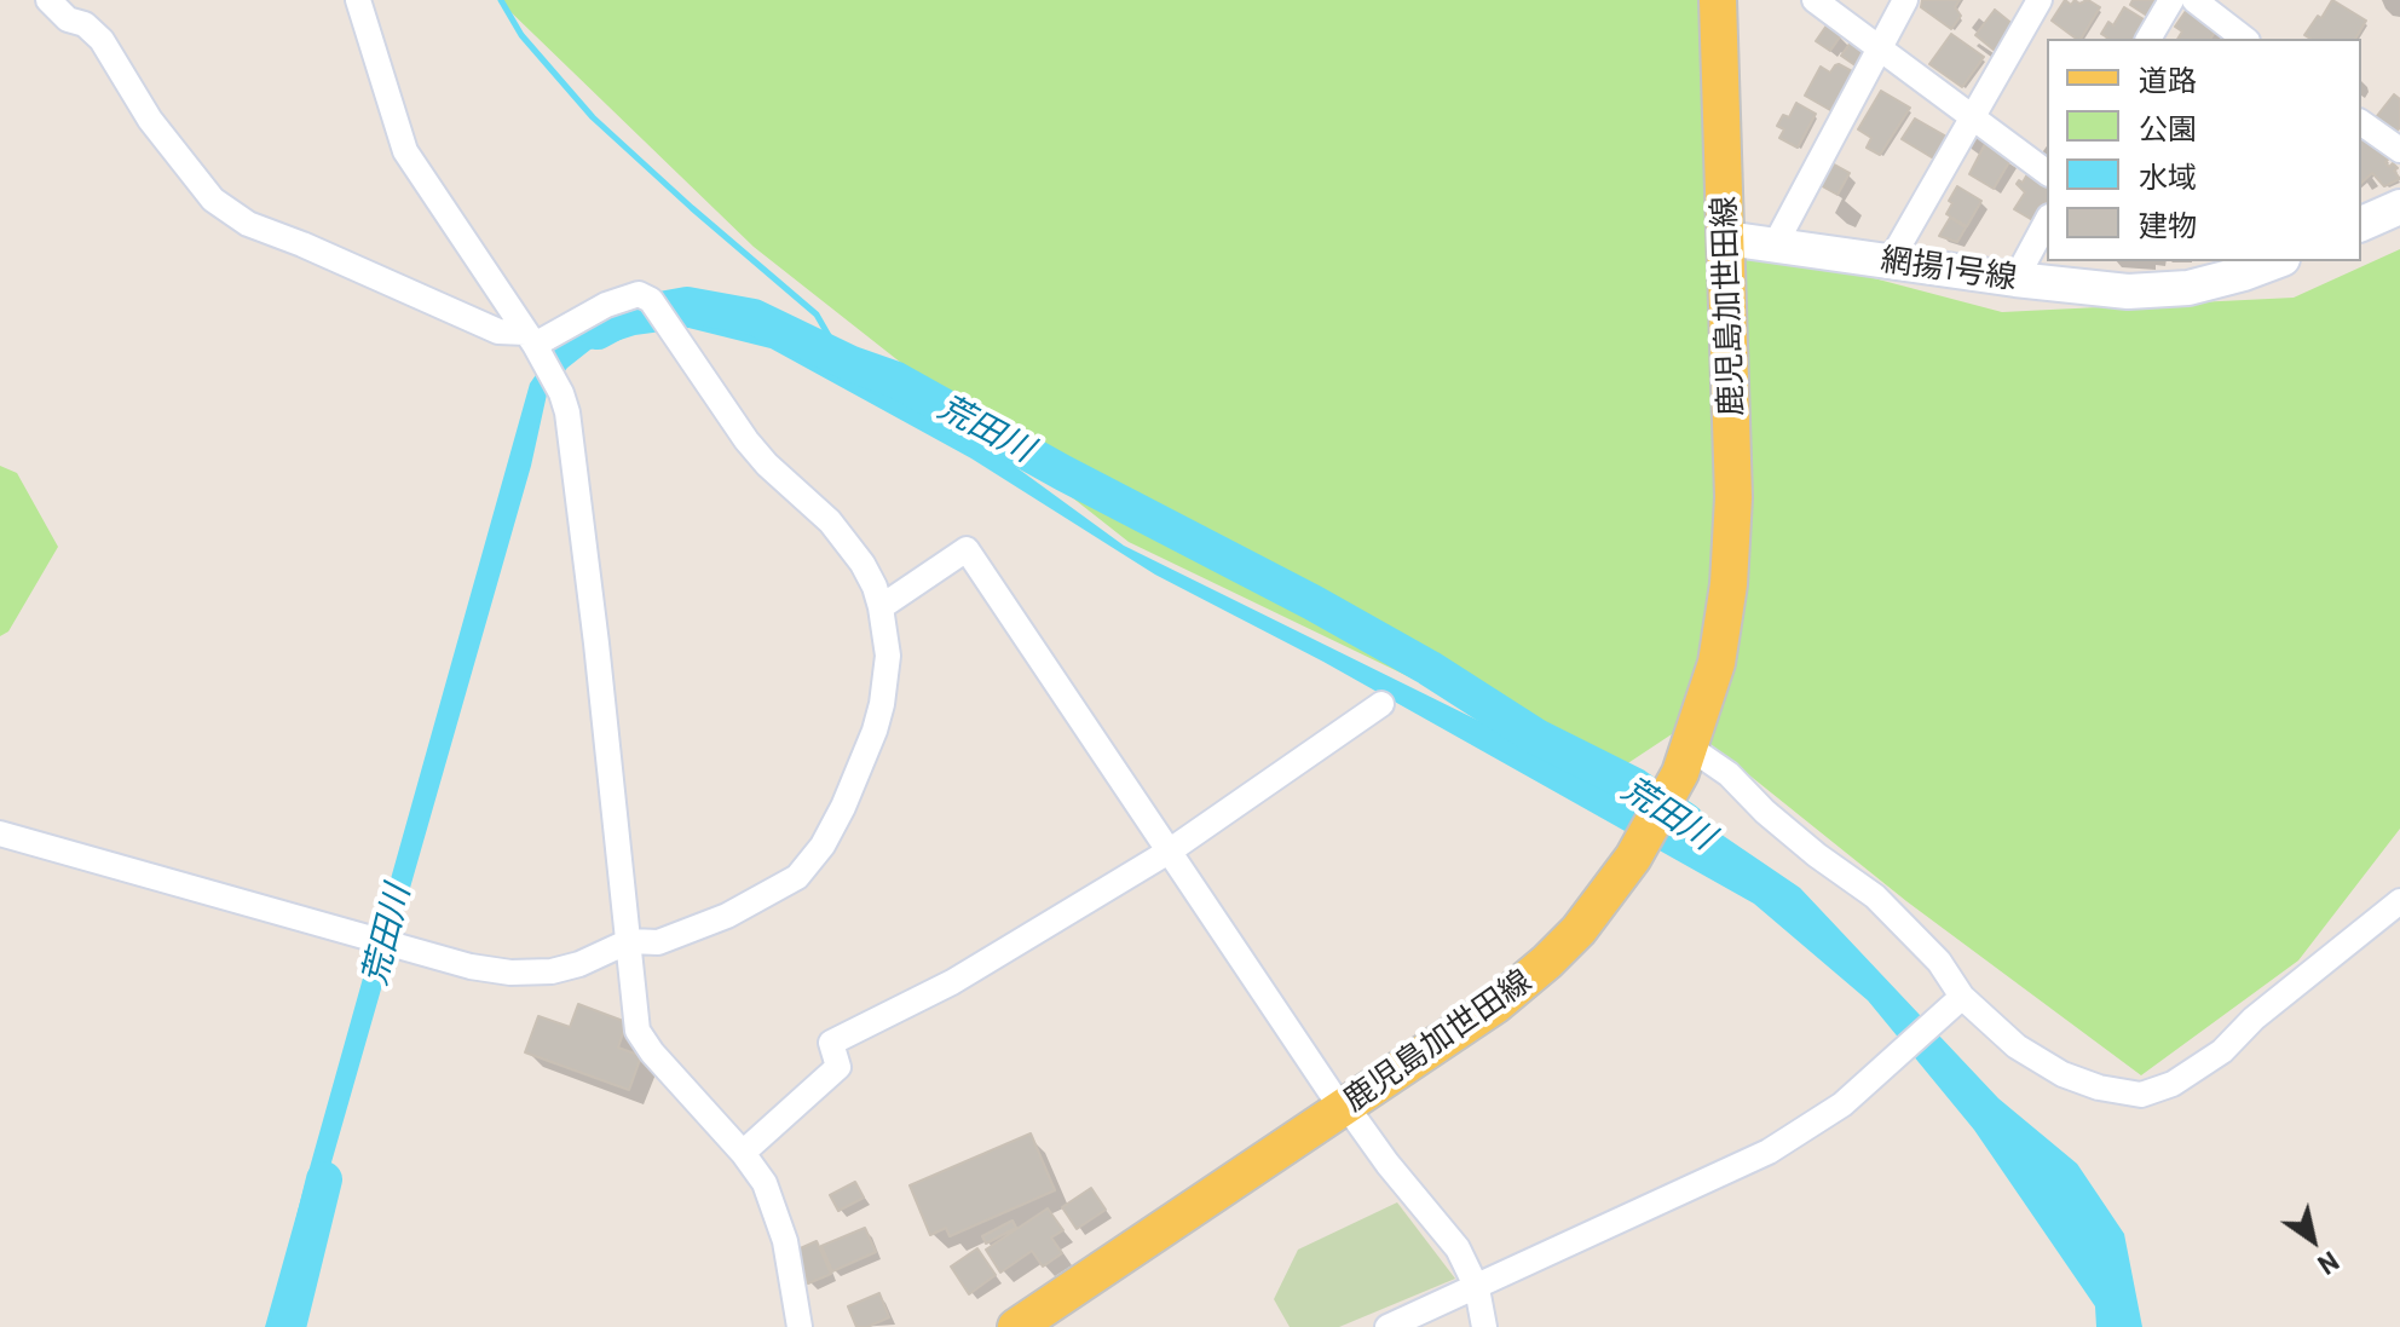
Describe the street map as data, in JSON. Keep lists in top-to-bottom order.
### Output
{
  "streets": {
    "main road": ["鹿児島加世田線"],
    "street": ["網揚1号線"]
  },
  "crossings": [
    ["網揚1号線", "鹿児島加世田線"]
  ],
  "water": ["荒田川"],
  "legend": [
    "道路",
    "公園",
    "水域",
    "建物"
  ],
  "north": "bottom right"
}
